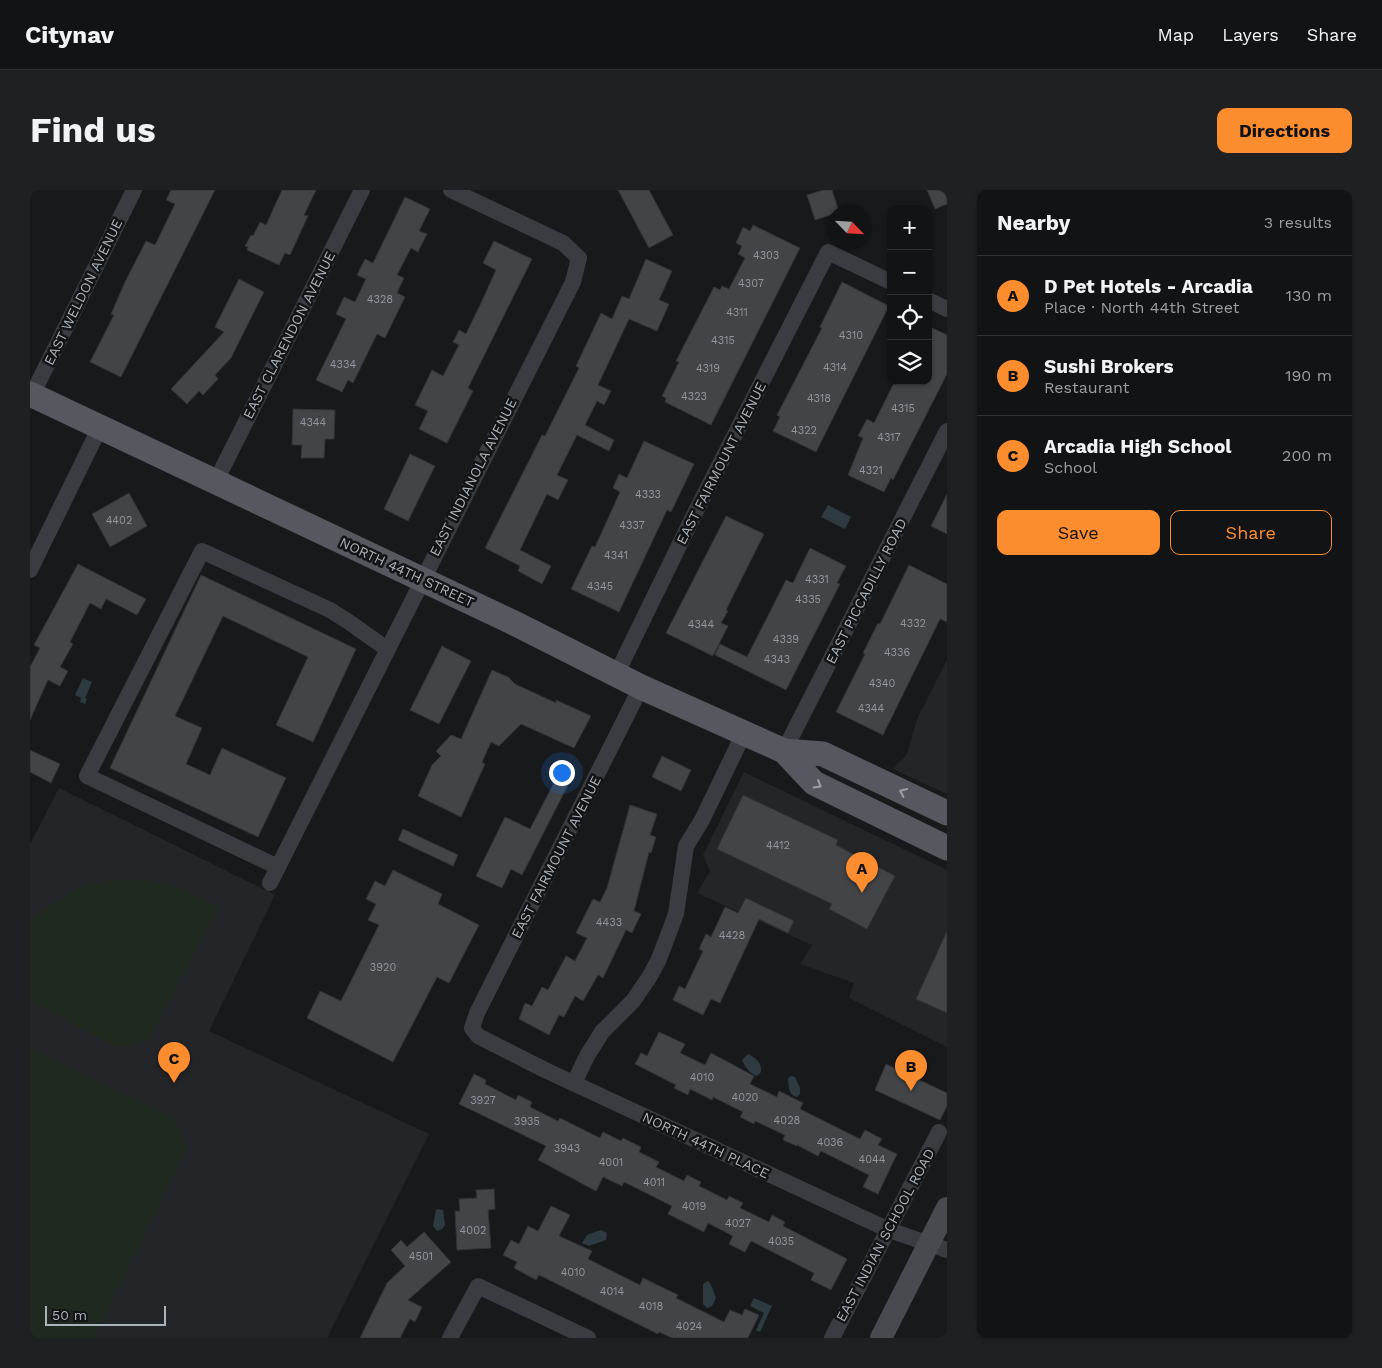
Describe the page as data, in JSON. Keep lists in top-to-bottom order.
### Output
{
  "streets": {
    "main road": ["NORTH 44TH STREET"],
    "street": [
      "EAST WELDON AVENUE",
      "EAST CLARENDON AVENUE",
      "EAST FAIRMOUNT AVENUE",
      "EAST INDIANOLA AVENUE",
      "EAST PICCADILLY ROAD",
      "NORTH 44TH PLACE",
      "EAST INDIAN SCHOOL ROAD"
    ]
  },
  "crossings": [
    ["EAST WELDON AVENUE", "NORTH 44TH STREET"],
    ["EAST CLARENDON AVENUE", "NORTH 44TH STREET"],
    ["EAST FAIRMOUNT AVENUE", "NORTH 44TH STREET"],
    ["EAST FAIRMOUNT AVENUE", "NORTH 44TH PLACE"],
    ["EAST INDIANOLA AVENUE", "NORTH 44TH STREET"],
    ["NORTH 44TH STREET", "EAST PICCADILLY ROAD"],
    ["NORTH 44TH PLACE", "EAST INDIAN SCHOOL ROAD"]
  ],
  "house_numbers": [
    "4303",
    "4307",
    "4328",
    "4311",
    "4310",
    "4315",
    "4334",
    "4314",
    "4319",
    "4323",
    "4318",
    "4315",
    "4344",
    "4322",
    "4317",
    "4321",
    "4333",
    "4402",
    "4337",
    "4341",
    "4331",
    "4345",
    "4335",
    "4332",
    "4344",
    "4339",
    "4336",
    "4343",
    "4340",
    "4344",
    "4412",
    "4433",
    "4428",
    "3920",
    "4010",
    "4020",
    "3927",
    "4028",
    "3935",
    "4036",
    "3943",
    "4044",
    "4001",
    "4011",
    "4019",
    "4027",
    "4002",
    "4035",
    "4501",
    "4010",
    "4014",
    "4018",
    "4024"
  ],
  "scale_bar": "50 m",
  "north": "bottom right",
  "page": {
    "header": "Citynav",
    "nav": ["Map", "Layers", "Share"],
    "buttons": [
      "Directions",
      ["Save", "Share"]
    ],
    "title": "Find us",
    "heading": ["Nearby", "3 results"],
    "map_buttons": ["+", "−"],
    "list": [
      {
        "mark": "A",
        "name": "D Pet Hotels - Arcadia",
        "note": "Place · North 44th Street",
        "value": "130 m"
      },
      {
        "mark": "B",
        "name": "Sushi Brokers",
        "note": "Restaurant",
        "value": "190 m"
      },
      {
        "mark": "C",
        "name": "Arcadia High School",
        "note": "School",
        "value": "200 m"
      }
    ],
    "pins": ["A", "C", "B"],
    "scale": "50 m"
  }
}
